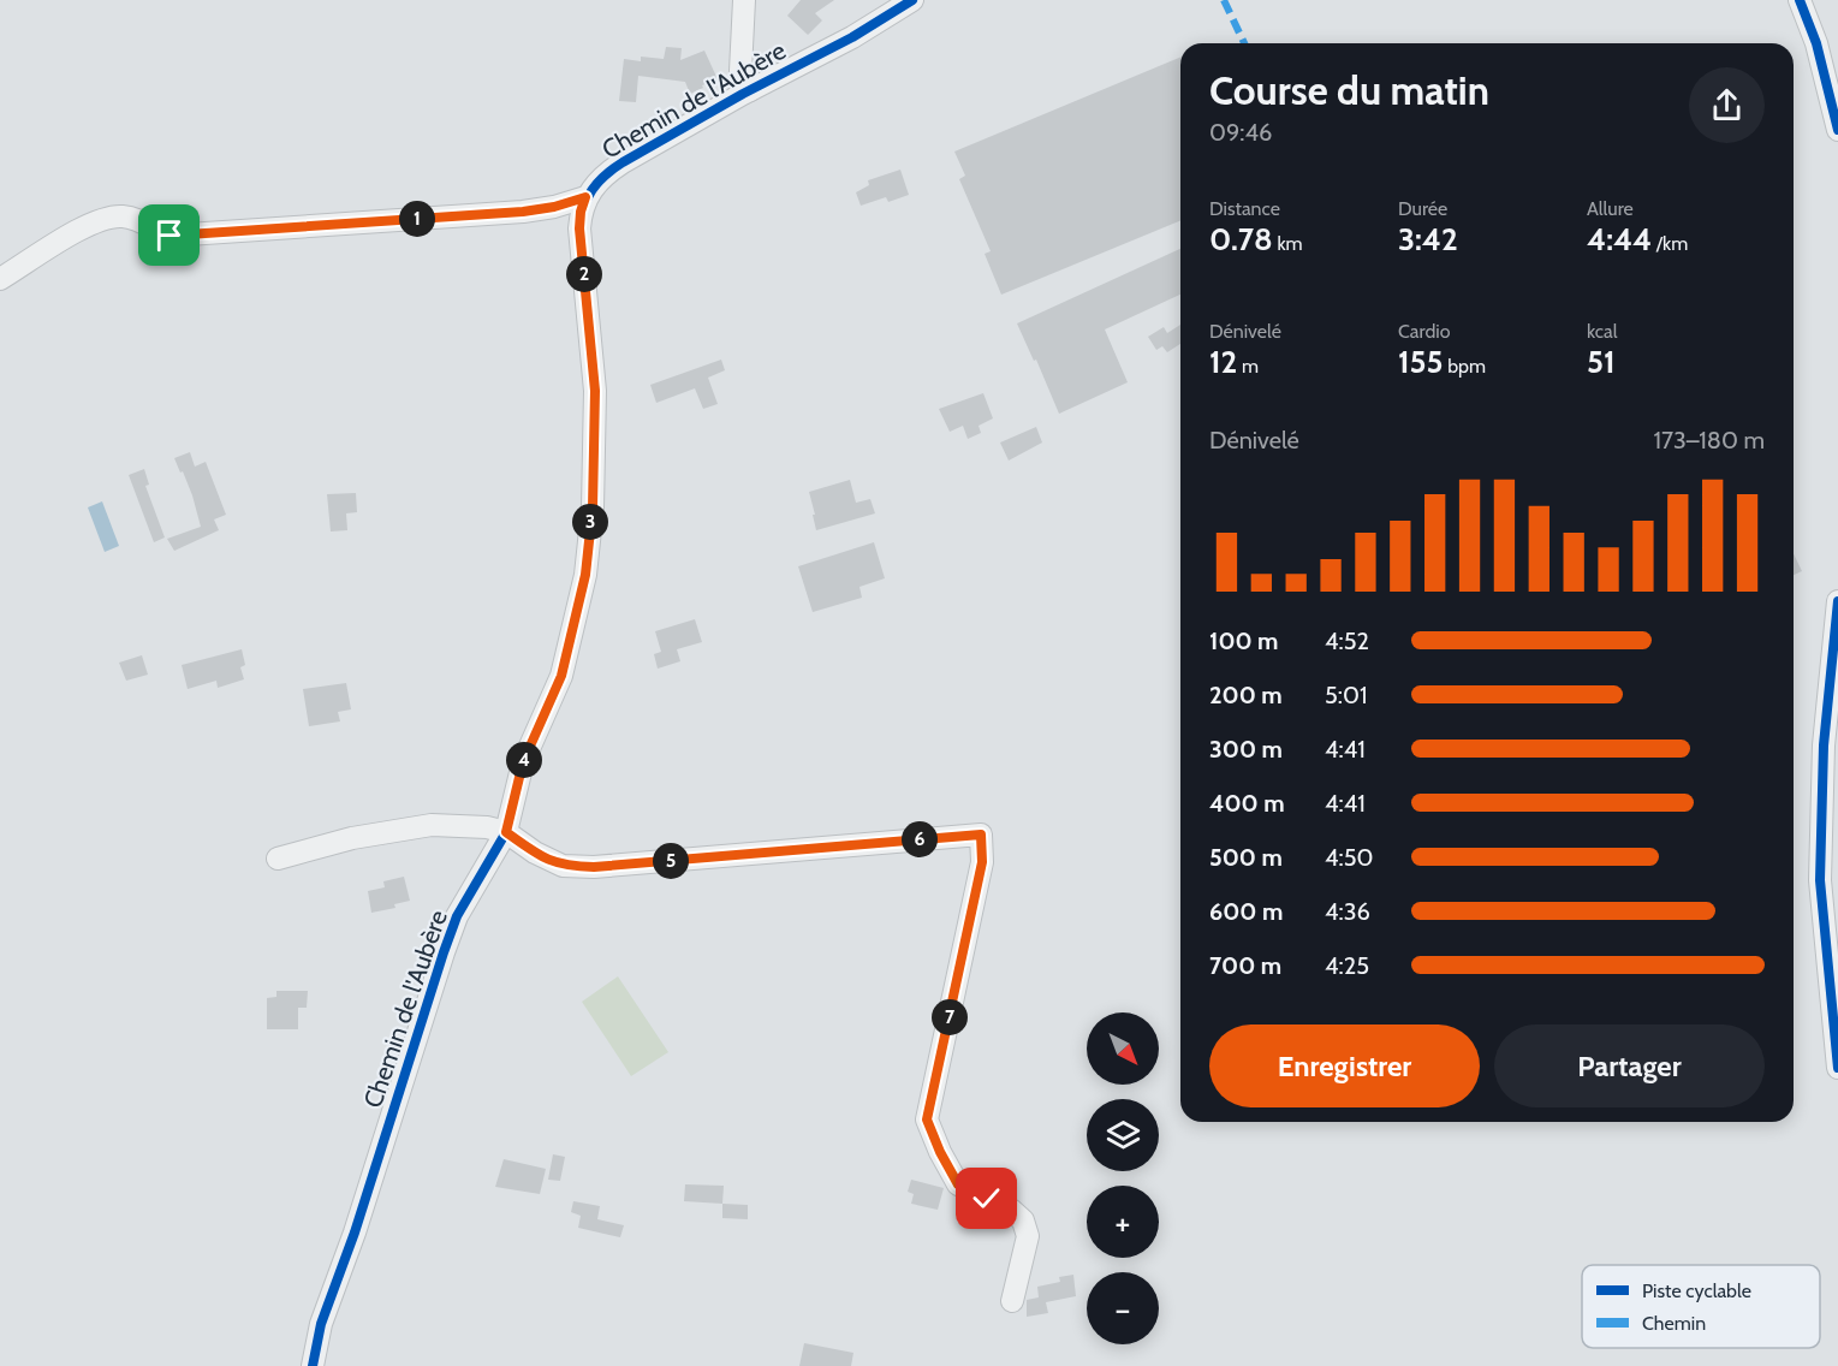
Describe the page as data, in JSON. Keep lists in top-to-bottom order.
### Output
{
  "streets": {
    "street": ["Chemin de l'Aubère"]
  },
  "legend": ["Piste cyclable", "Chemin"],
  "north": "bottom right",
  "page": {
    "heading": ["Course du matin", "09:46"],
    "stats": [
      ["Distance", "0.78 km"],
      ["Durée", "3:42"],
      ["Allure", "4:44 /km"],
      ["Dénivelé", "12 m"],
      ["Cardio", "155 bpm"],
      ["kcal", "51"]
    ],
    "pins": [
      "1",
      "2",
      "3",
      "4",
      "6",
      "5",
      "7"
    ],
    "chart": ["Dénivelé", "173–180 m"],
    "list": [
      {
        "name": "100 m",
        "note": "4:52"
      },
      {
        "name": "200 m",
        "note": "5:01"
      },
      {
        "name": "300 m",
        "note": "4:41"
      },
      {
        "name": "400 m",
        "note": "4:41"
      },
      {
        "name": "500 m",
        "note": "4:50"
      },
      {
        "name": "600 m",
        "note": "4:36"
      },
      {
        "name": "700 m",
        "note": "4:25"
      }
    ],
    "buttons": ["Enregistrer", "Partager"],
    "map_buttons": ["+", "−"]
  }
}
